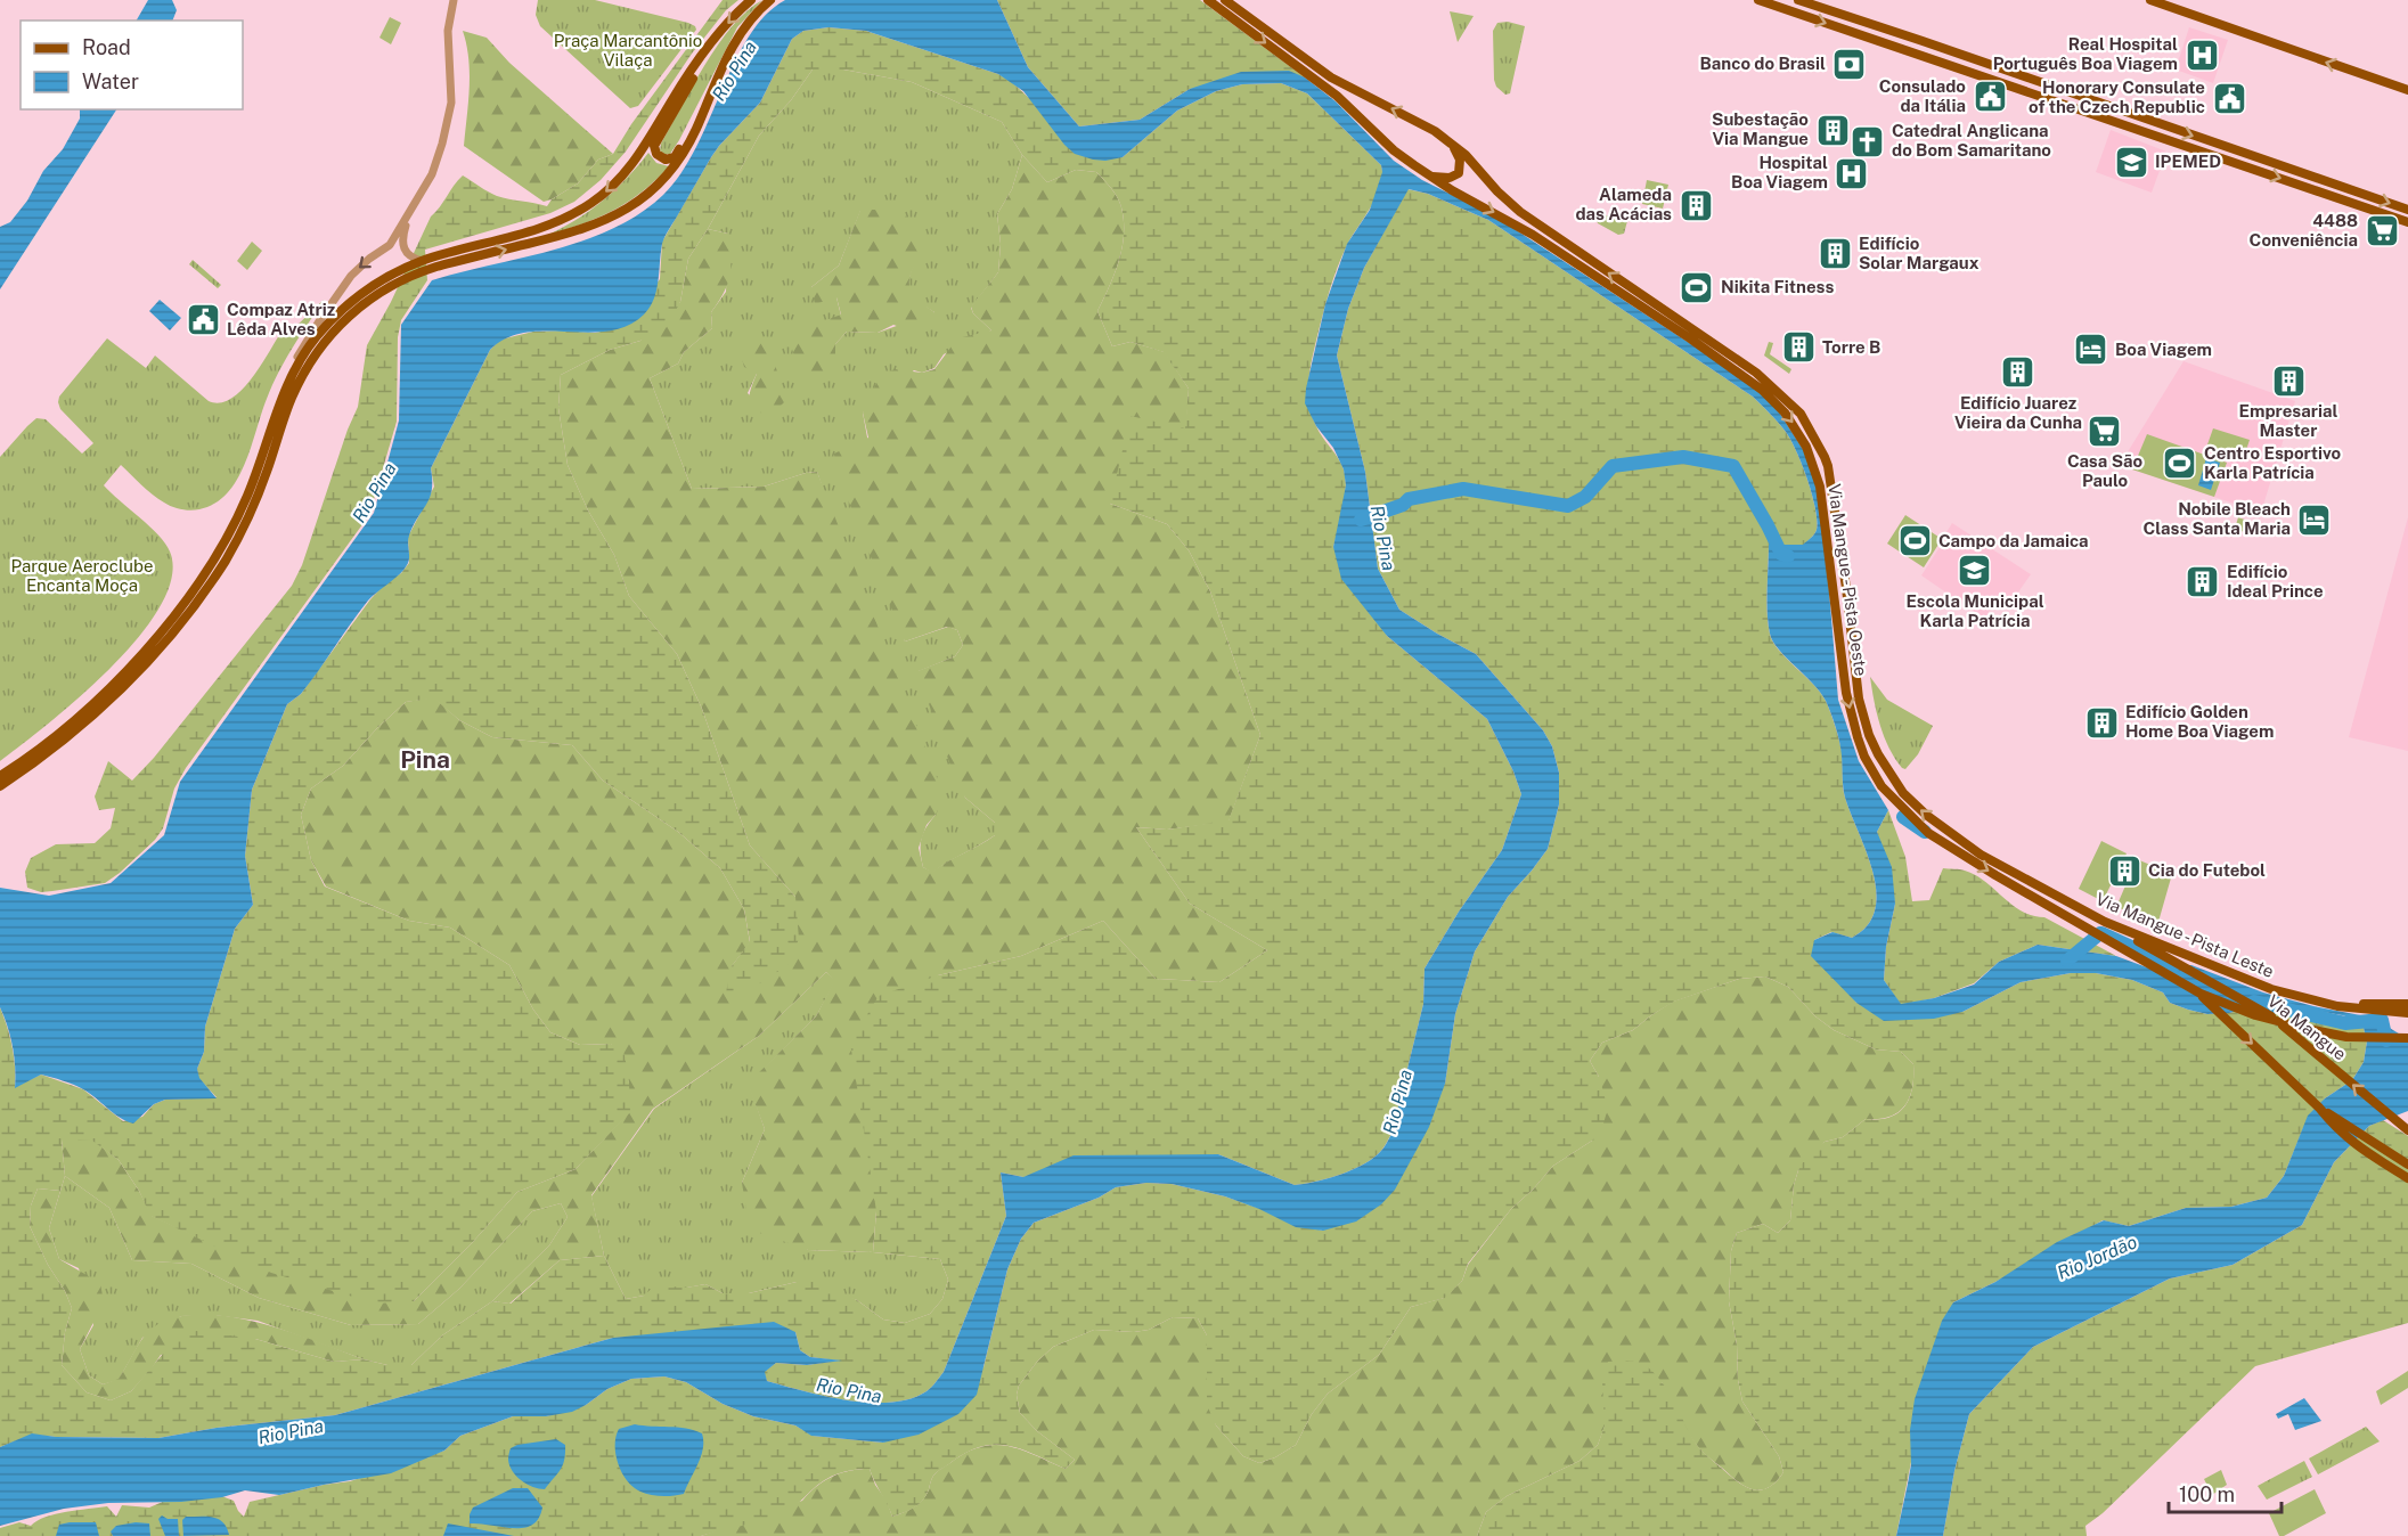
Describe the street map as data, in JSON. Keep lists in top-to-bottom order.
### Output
{
  "streets": {
    "main road": ["Via Mangue - Pista Oeste", "Via Mangue - Pista Leste", "Via Mangue"]
  },
  "crossings": [
    ["Via Mangue - Pista Leste", "Via Mangue"]
  ],
  "one_way": ["Via Mangue - Pista Oeste", "Via Mangue - Pista Leste"],
  "districts": ["Pina"],
  "water": ["Rio Pina", "Rio Jordão"],
  "parks": ["Praça Marcantônio Vilaça", "Parque Aeroclube Encanta Moça"],
  "places": {
    "hospital": ["Real Hospital Português Boa Viagem", "Hospital Boa Viagem"],
    "bank": ["Banco do Brasil"],
    "public building": ["Consulado da Itália", "Honorary Consulate of the Czech Republic", "Compaz Atriz Lêda Alves"],
    "building": [
      "Subestação Via Mangue",
      "Alameda das Acácias",
      "Edifício Solar Margaux",
      "Torre B",
      "Edifício Juarez Vieira da Cunha",
      "Empresarial Master",
      "Edifício Ideal Prince",
      "Edifício Golden Home Boa Viagem",
      "Cia do Futebol"
    ],
    "church": ["Catedral Anglicana do Bom Samaritano"],
    "school or university": ["IPEMED", "Escola Municipal Karla Patrícia"],
    "supermarket": ["4488 Conveniência", "Casa São Paulo"],
    "sports": ["Nikita Fitness", "Centro Esportivo Karla Patrícia", "Campo da Jamaica"],
    "hotel": ["Boa Viagem", "Nobile Bleach Class Santa Maria"]
  },
  "legend": ["Road", "Water"],
  "scale_bar": "100 m"
}
